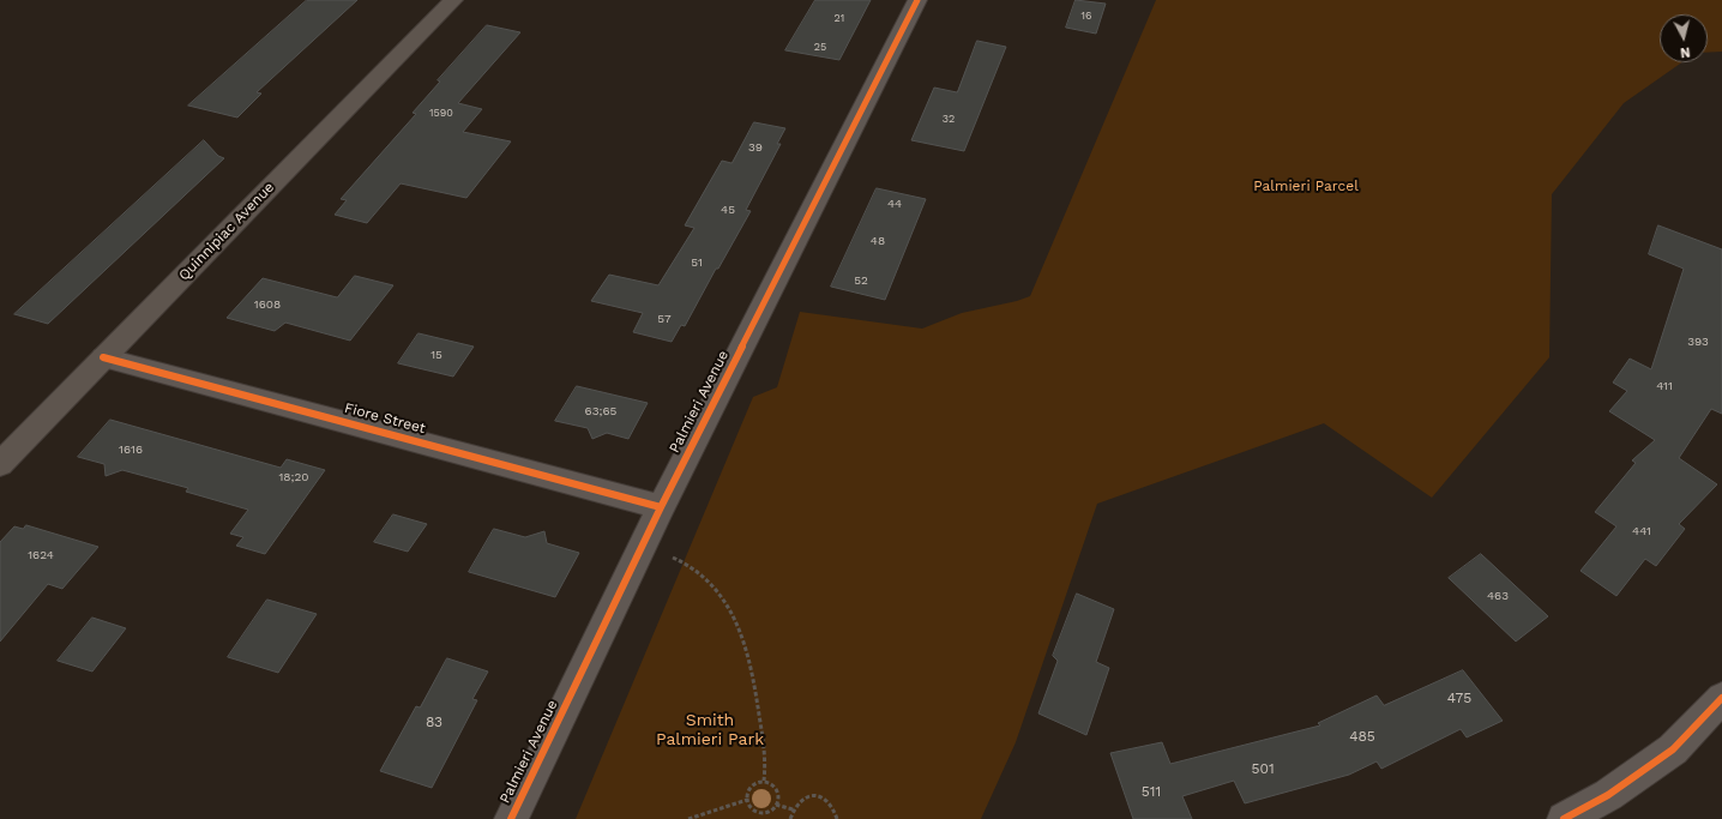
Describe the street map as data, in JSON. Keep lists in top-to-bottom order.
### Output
{
  "streets": {
    "main road": ["Quinnipiac Avenue"],
    "street": ["Palmieri Avenue", "Fiore Street"]
  },
  "crossings": [
    ["Quinnipiac Avenue", "Fiore Street"],
    ["Palmieri Avenue", "Fiore Street"]
  ],
  "parks": ["Palmieri Parcel", "Smith Palmieri Park"],
  "house_numbers": [
    "16",
    "21",
    "25",
    "1590",
    "32",
    "39",
    "44",
    "45",
    "48",
    "51",
    "52",
    "1608",
    "57",
    "393",
    "15",
    "411",
    "63;65",
    "1616",
    "18;20",
    "441",
    "1624",
    "463",
    "475",
    "83",
    "485",
    "501",
    "511"
  ],
  "north": "bottom"
}
